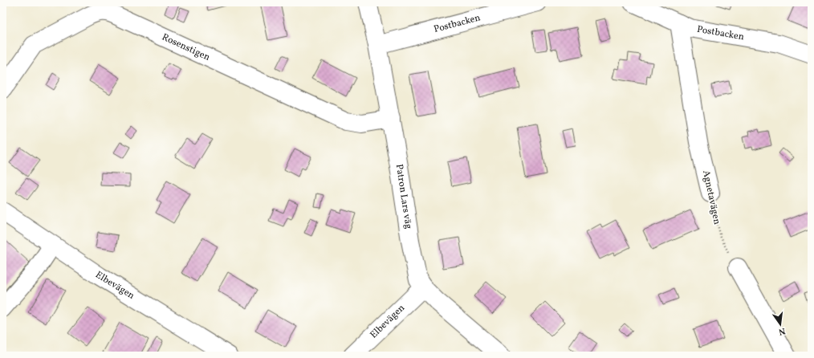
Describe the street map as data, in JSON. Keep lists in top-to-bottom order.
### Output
{
  "streets": {
    "street": [
      "Postbacken",
      "Rosenstigen",
      "Patron Lars väg",
      "Agnetavägen",
      "Elbevägen"
    ]
  },
  "crossings": [
    ["Postbacken", "Patron Lars väg"],
    ["Postbacken", "Agnetavägen"],
    ["Rosenstigen", "Patron Lars väg"],
    ["Patron Lars väg", "Elbevägen"]
  ],
  "north": "bottom"
}
